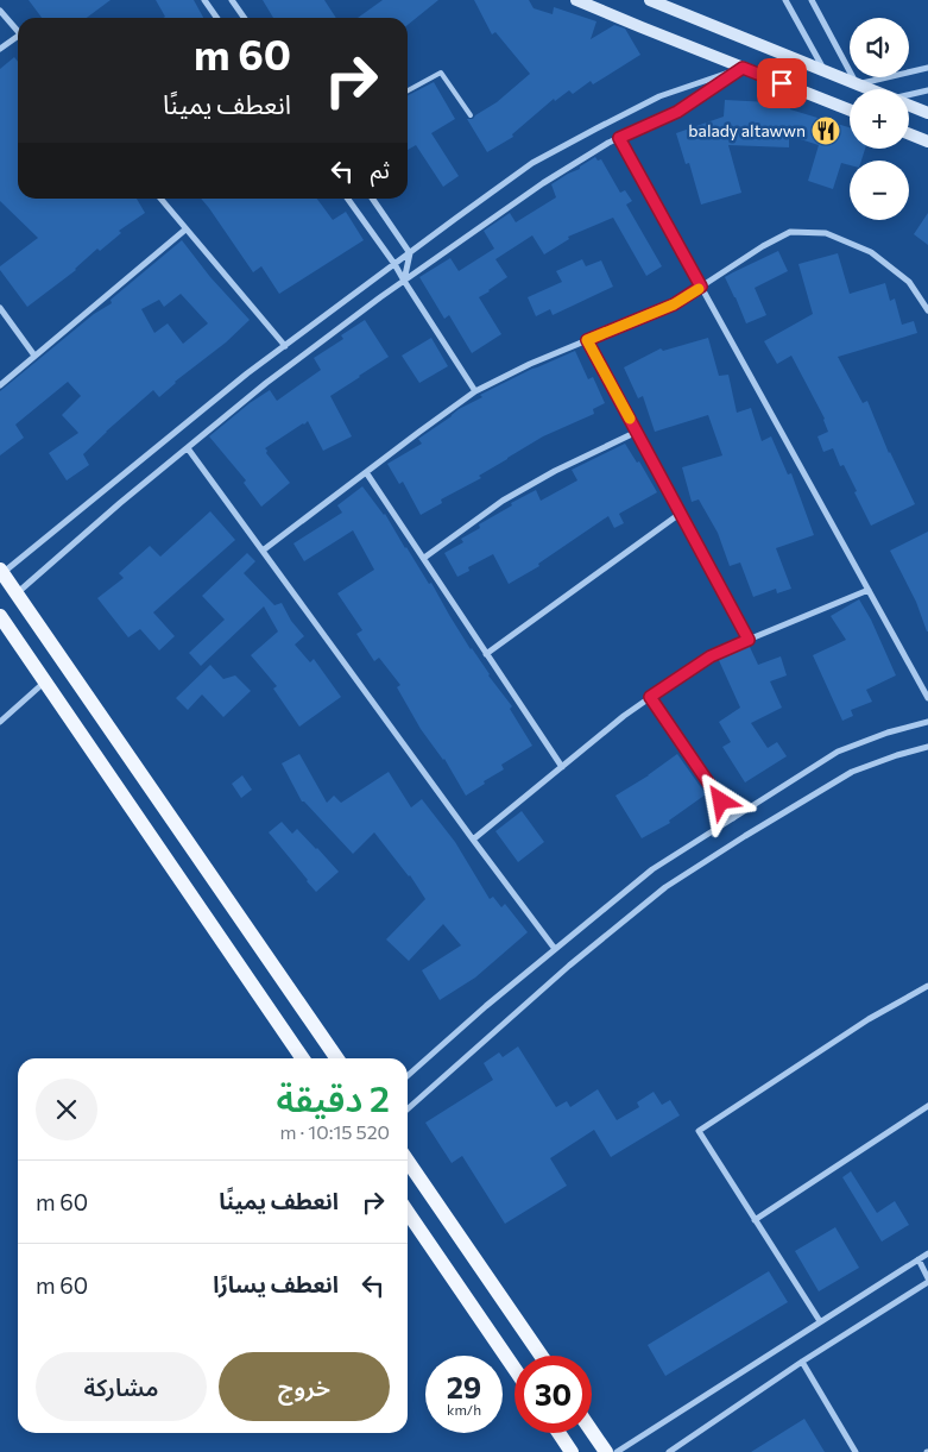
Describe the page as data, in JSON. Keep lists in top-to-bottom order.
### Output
{
  "places": {
    "restaurant": ["balady altawwn"]
  },
  "page": {
    "map_buttons": ["+", "−"],
    "turn": ["60 m", "انعطف يمينًا"],
    "then": "ثم",
    "heading": ["2 دقيقة", "520 m · 10:15"],
    "list": [
      {
        "name": "انعطف يمينًا",
        "value": "60 m"
      },
      {
        "name": "انعطف يسارًا",
        "value": "60 m"
      }
    ],
    "buttons": ["خروج", "مشاركة"],
    "speed": "29 km/h",
    "limit": "30"
  }
}
